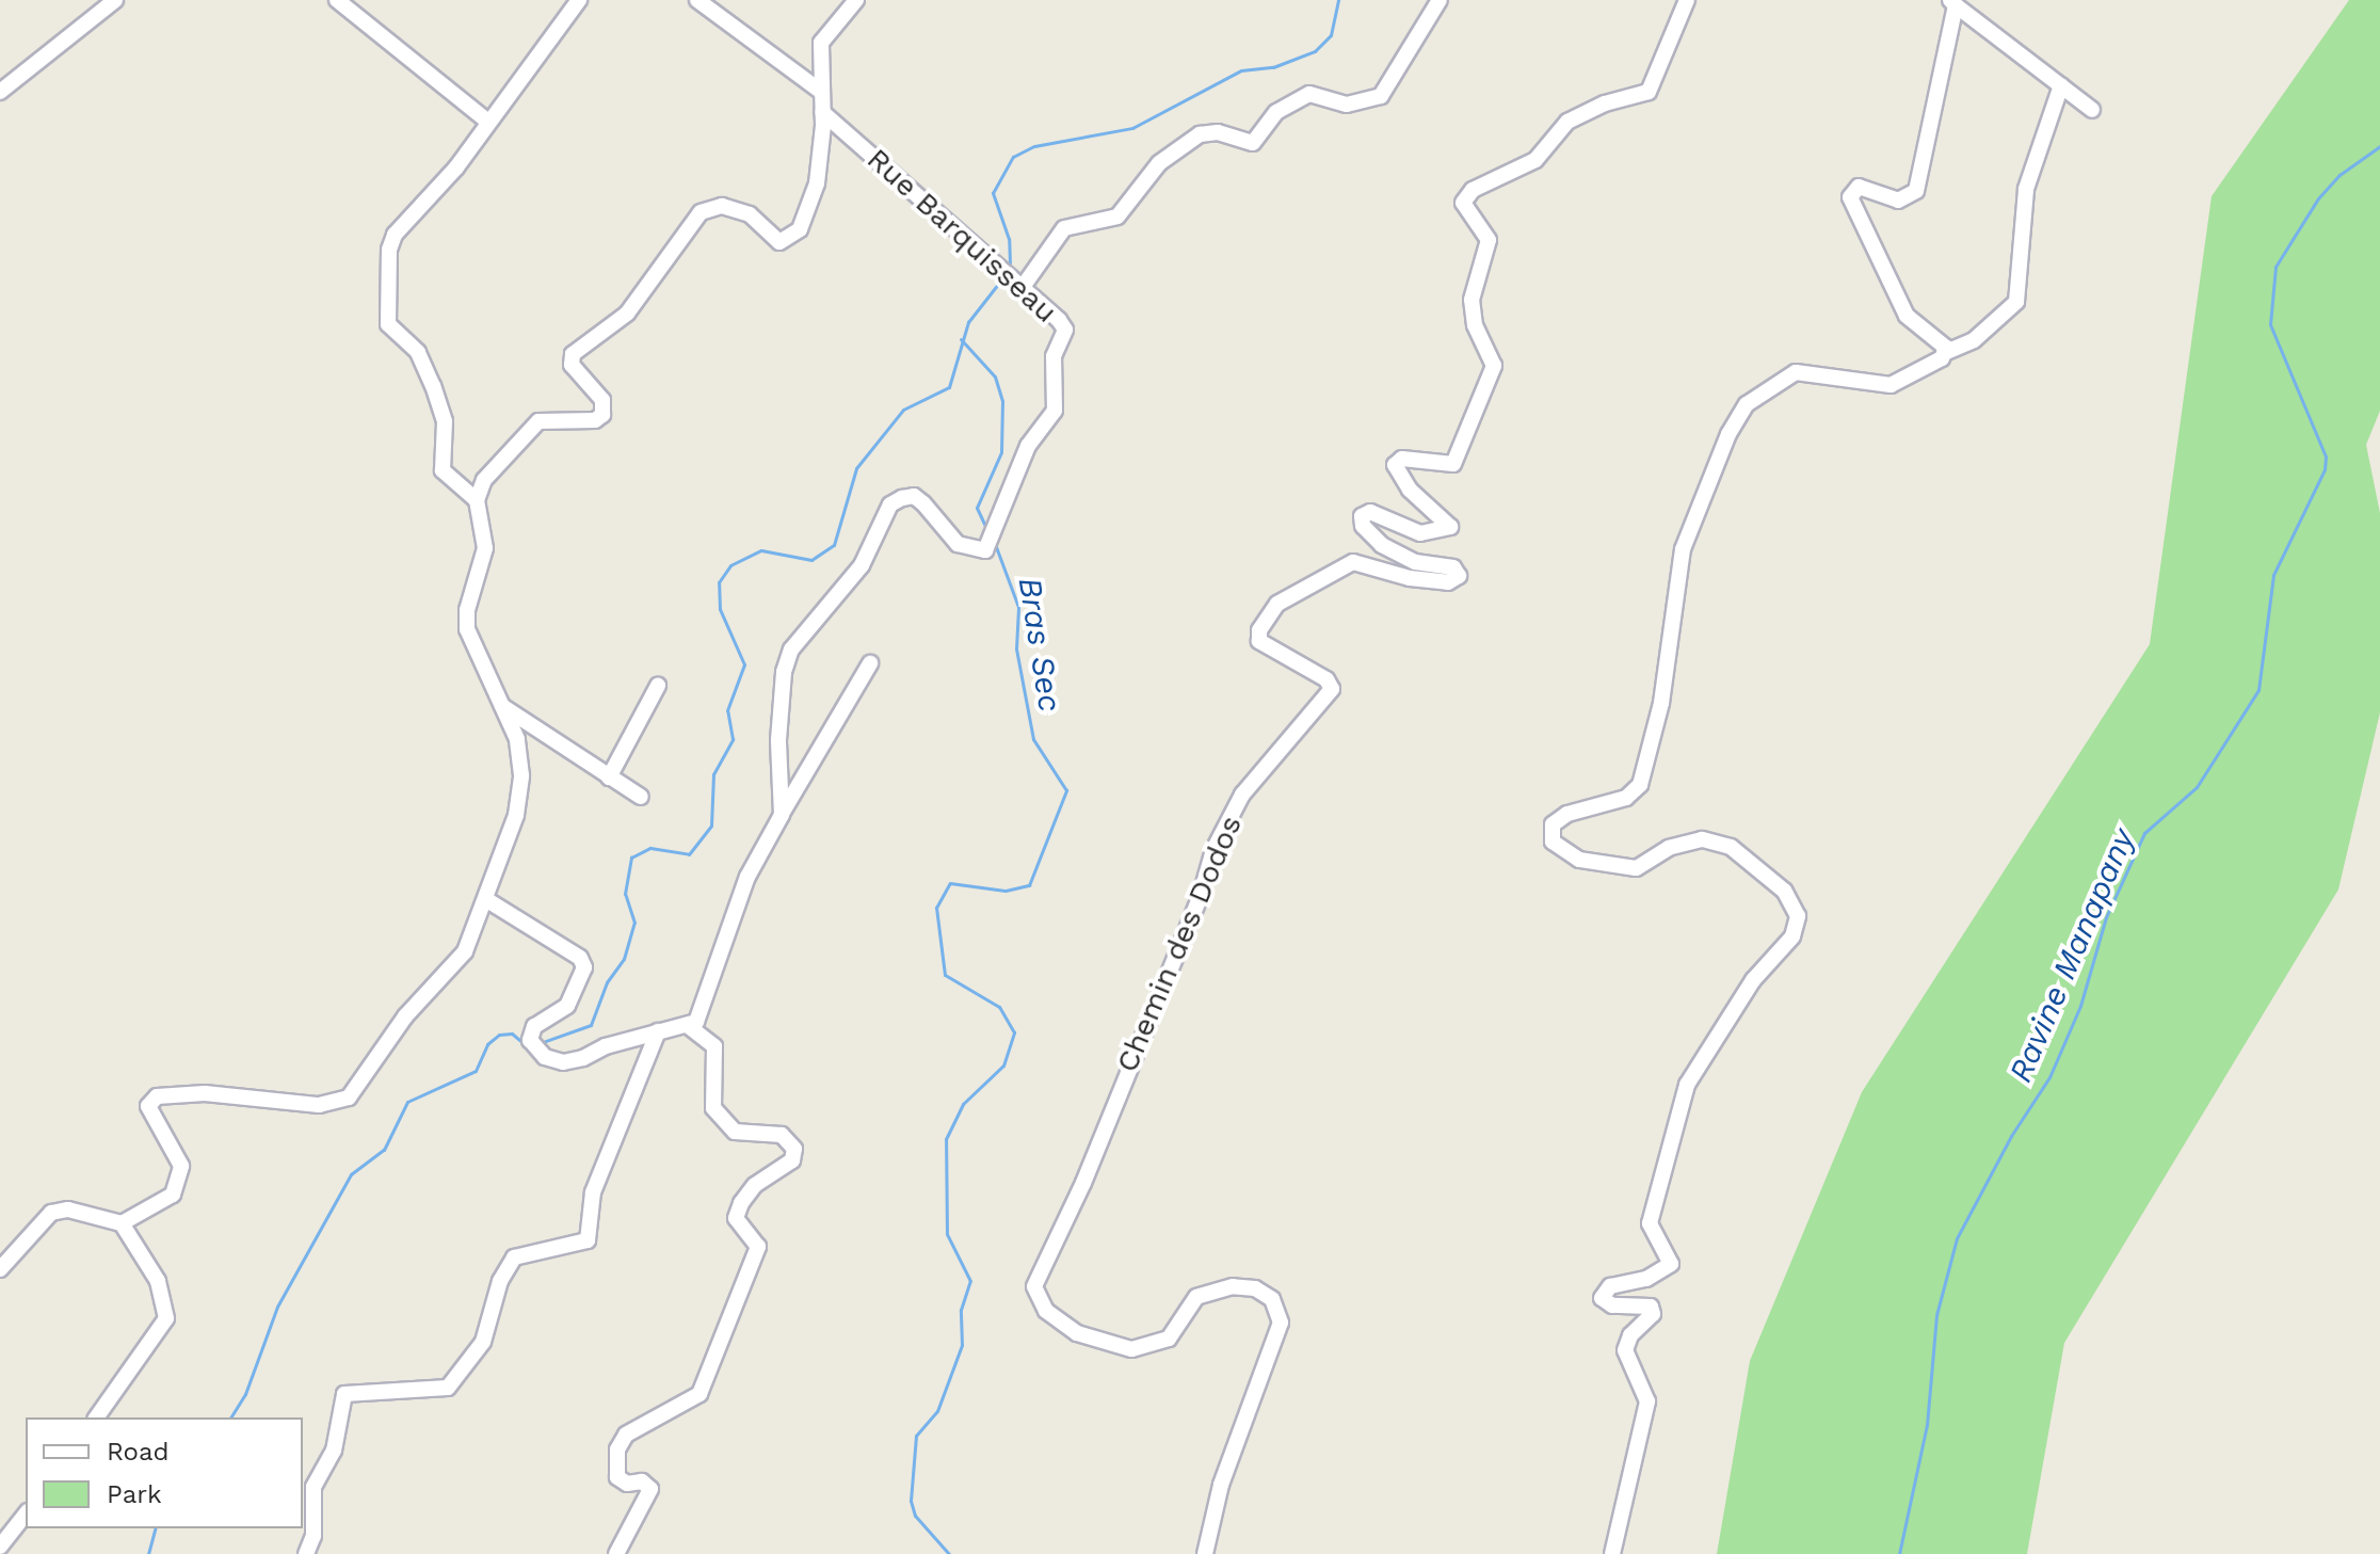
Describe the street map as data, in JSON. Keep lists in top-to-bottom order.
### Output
{
  "streets": {
    "street": ["Rue Barquisseau", "Chemin des Dodos"]
  },
  "water": ["Bras Sec", "Ravine Manapany"],
  "legend": ["Road", "Park"]
}
